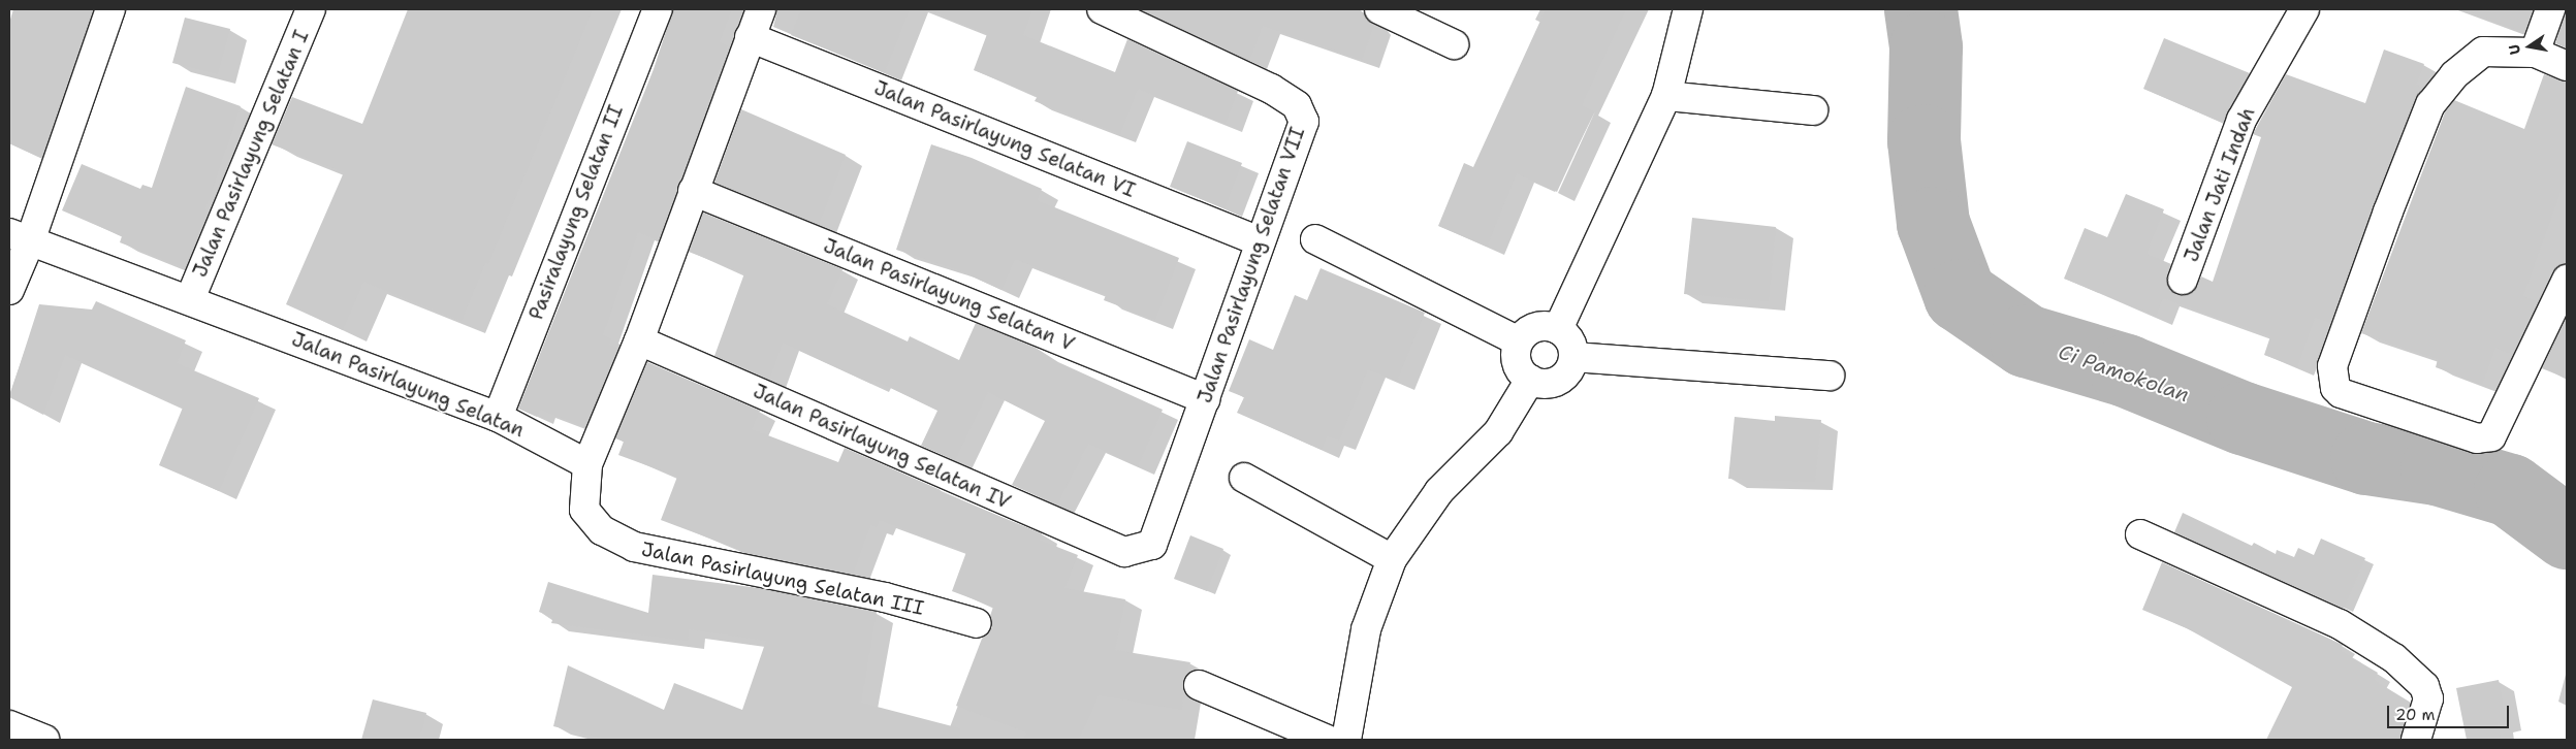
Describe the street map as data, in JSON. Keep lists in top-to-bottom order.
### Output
{
  "streets": {
    "street": [
      "Jalan Pasirlayung Selatan VI",
      "Jalan Pasirlayung Selatan I",
      "Jalan Jati Indah",
      "Pasiralayung Selatan II",
      "Jalan Pasirlayung Selatan VII",
      "Jalan Pasirlayung Selatan V",
      "Jalan Pasirlayung Selatan",
      "Jalan Pasirlayung Selatan IV",
      "Jalan Pasirlayung Selatan III"
    ]
  },
  "crossings": [
    ["Jalan Pasirlayung Selatan VI", "Jalan Pasirlayung Selatan VII"],
    ["Jalan Pasirlayung Selatan I", "Jalan Pasirlayung Selatan"],
    ["Pasiralayung Selatan II", "Jalan Pasirlayung Selatan"],
    ["Jalan Pasirlayung Selatan VII", "Jalan Pasirlayung Selatan V"],
    ["Jalan Pasirlayung Selatan VII", "Jalan Pasirlayung Selatan IV"],
    ["Jalan Pasirlayung Selatan", "Jalan Pasirlayung Selatan III"]
  ],
  "water": ["Ci Pamokolan"],
  "scale_bar": "20 m",
  "north": "left"
}
